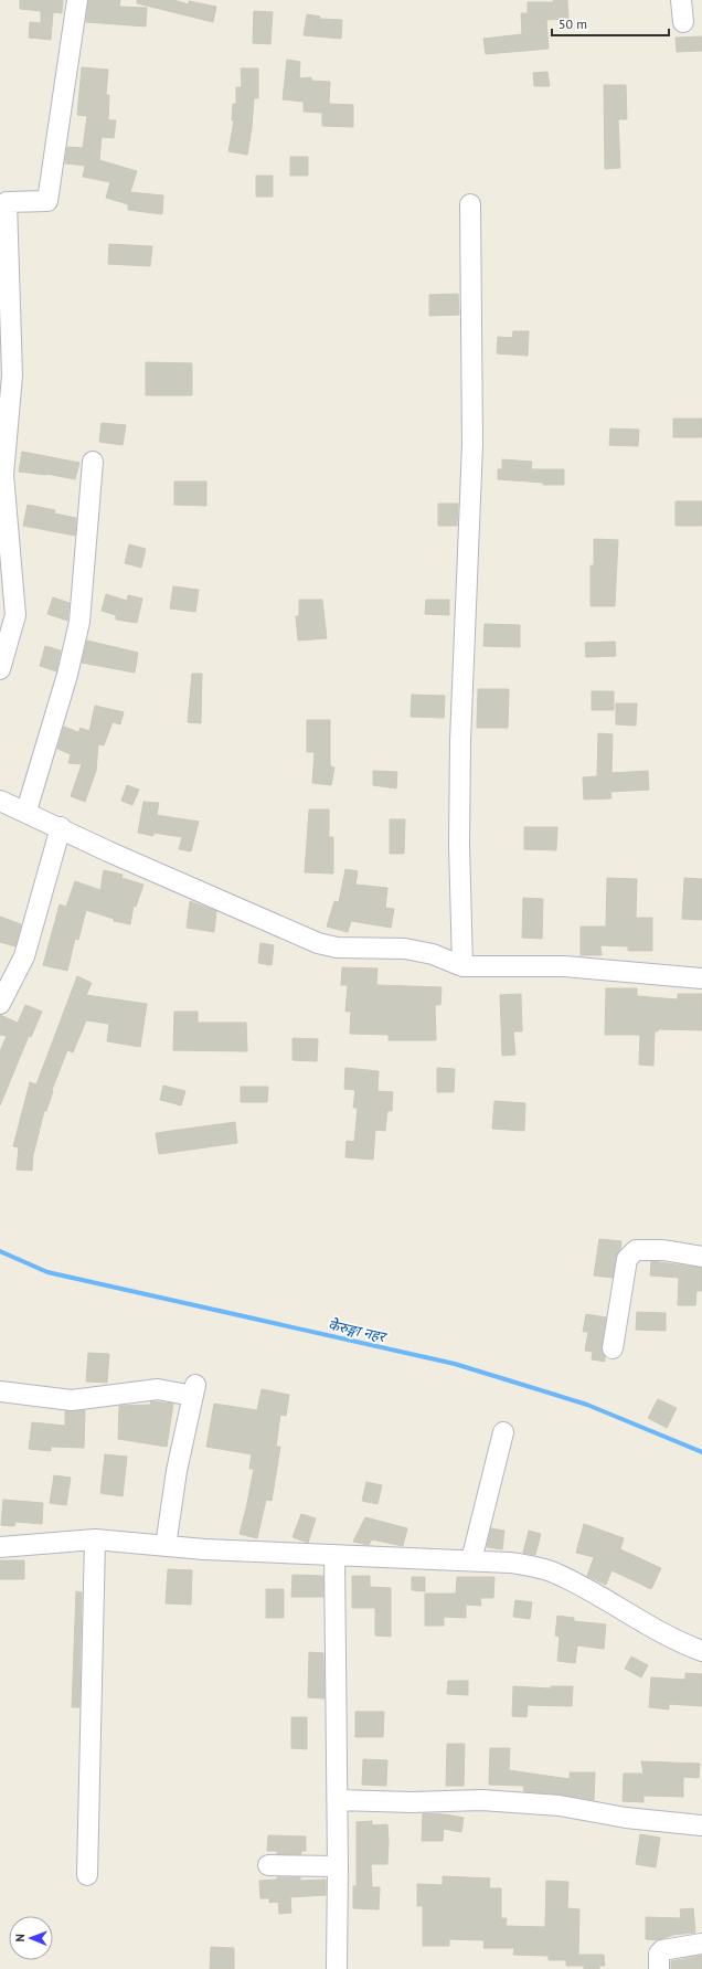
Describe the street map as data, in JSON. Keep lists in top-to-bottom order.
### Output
{
  "water": ["केेरुङ्गा नहर"],
  "scale_bar": "50 m",
  "north": "left"
}
